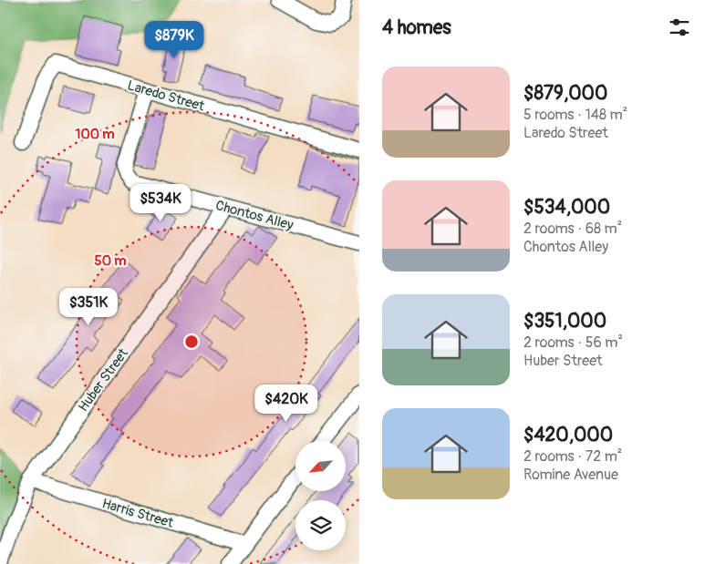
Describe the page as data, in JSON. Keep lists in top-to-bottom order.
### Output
{
  "streets": {
    "street": [
      "Laredo Street",
      "Chontos Alley",
      "Huber Street",
      "Harris Street"
    ]
  },
  "crossings": [
    ["Laredo Street", "Chontos Alley"],
    ["Chontos Alley", "Huber Street"],
    ["Huber Street", "Harris Street"]
  ],
  "north": "bottom left",
  "page": {
    "heading": "4 homes",
    "price": [
      "$879K",
      "$534K",
      "$351K",
      "$420K"
    ],
    "list": [
      {
        "name": "$879,000",
        "note": "5 rooms · 148 m² · Laredo Street"
      },
      {
        "name": "$534,000",
        "note": "2 rooms · 68 m² · Chontos Alley"
      },
      {
        "name": "$351,000",
        "note": "2 rooms · 56 m² · Huber Street"
      },
      {
        "name": "$420,000",
        "note": "2 rooms · 72 m² · Romine Avenue"
      }
    ]
  },
  "rings": ["100 m", "50 m"]
}
